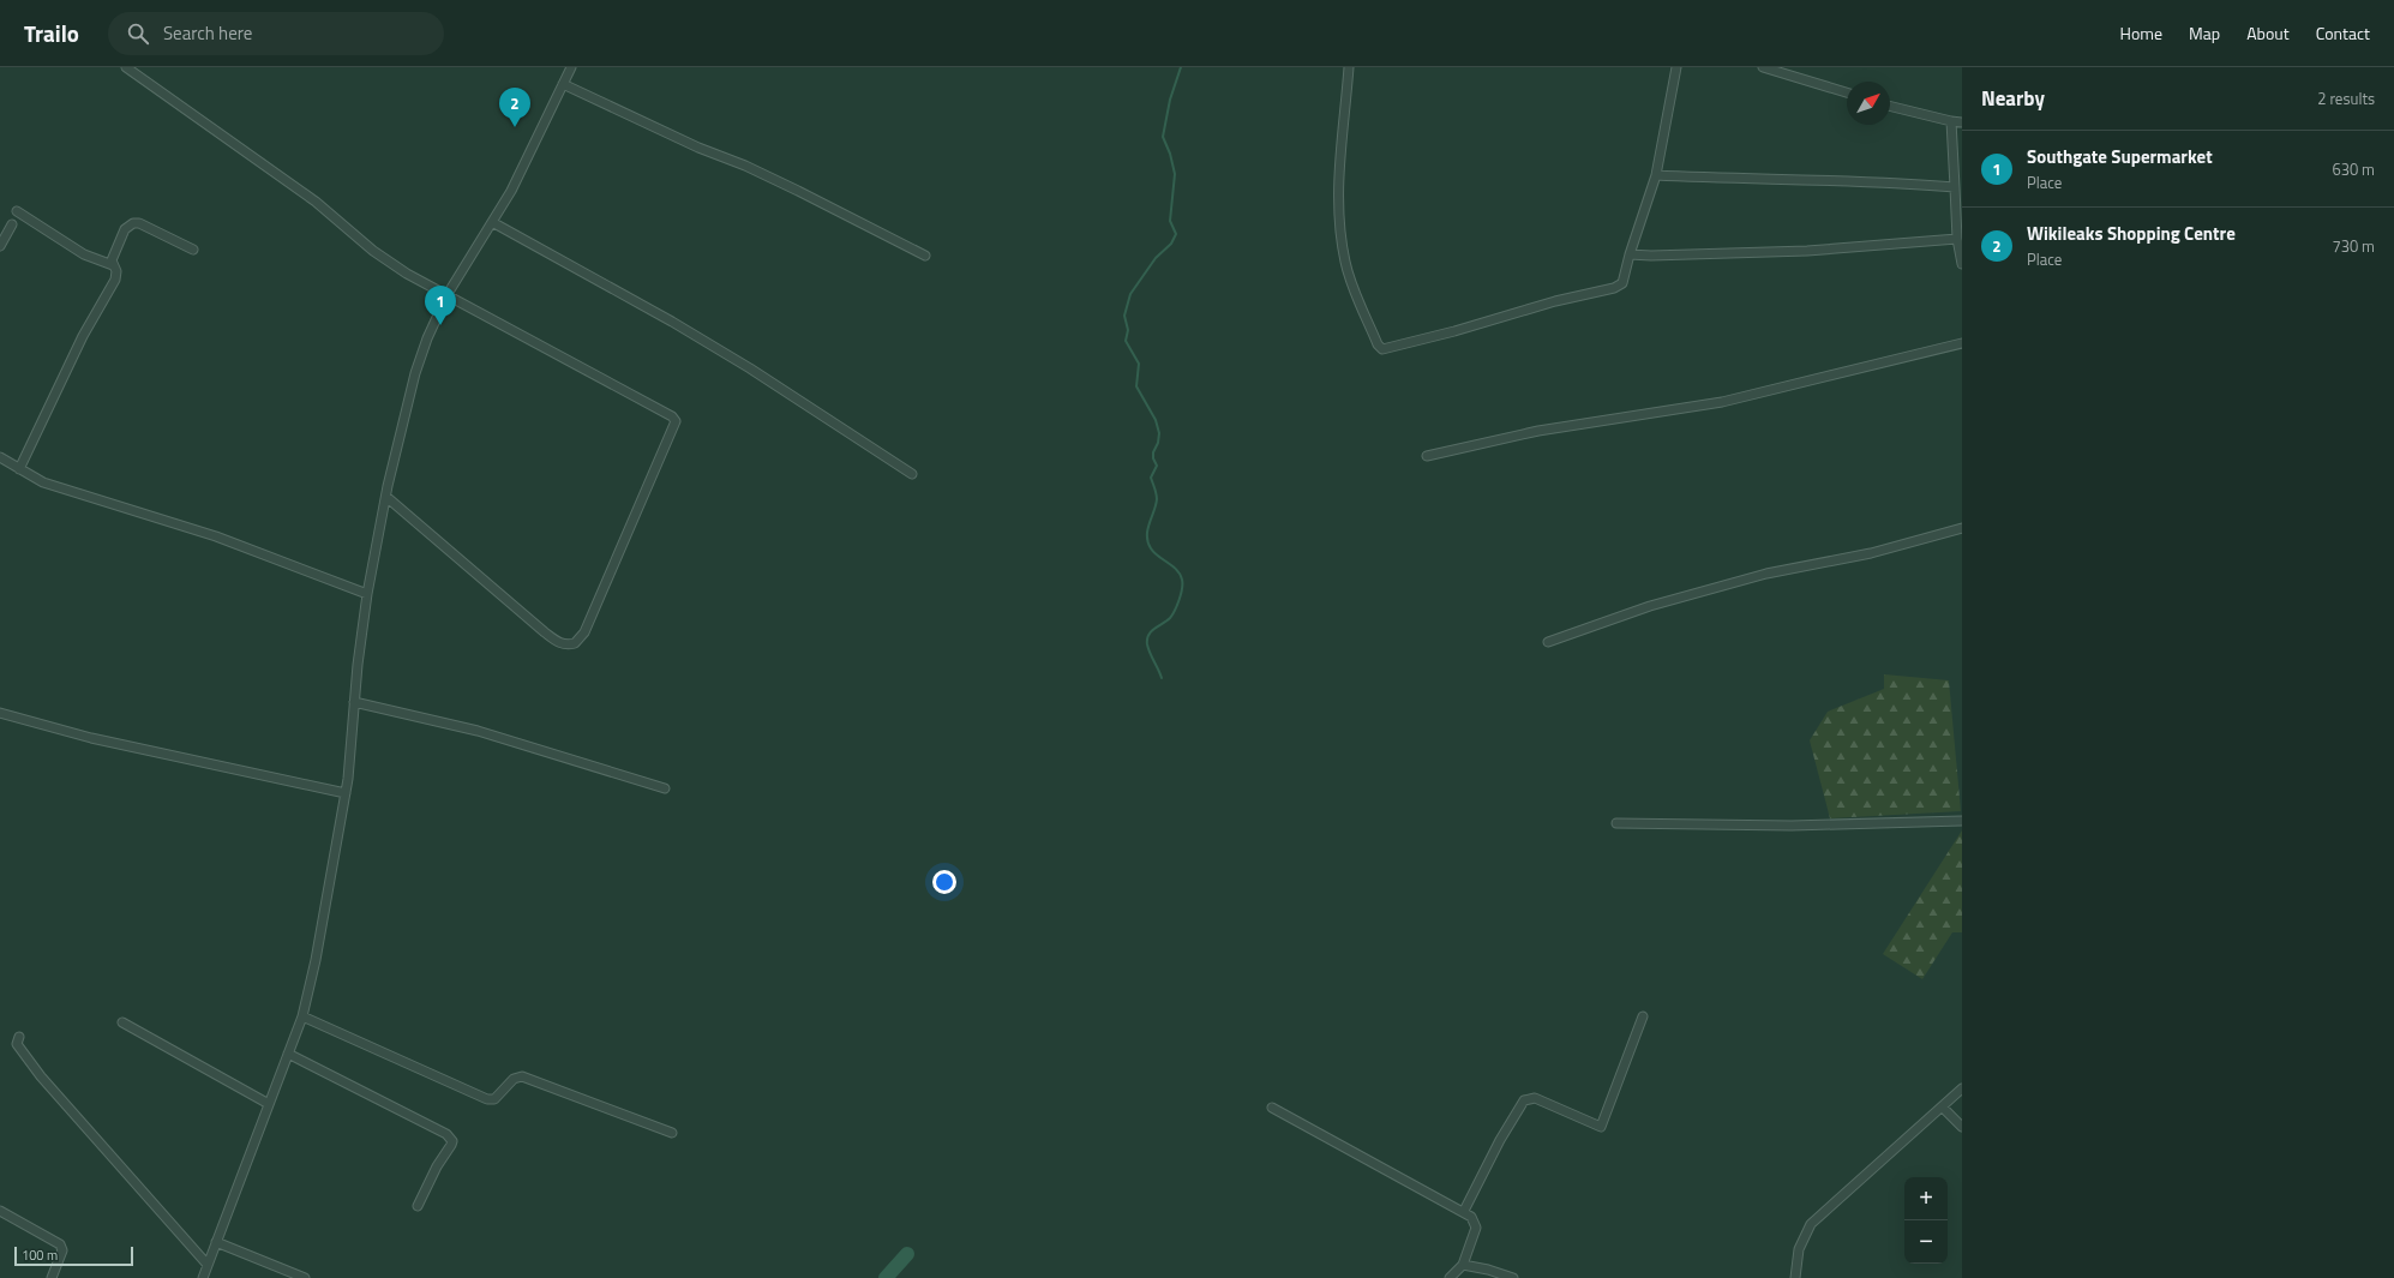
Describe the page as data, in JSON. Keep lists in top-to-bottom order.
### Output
{
  "scale_bar": "100 m",
  "north": "top right",
  "page": {
    "header": "Trailo",
    "search": "Search here",
    "nav": [
      "Home",
      "Map",
      "About",
      "Contact"
    ],
    "heading": ["Nearby", "2 results"],
    "pins": ["2", "1"],
    "list": [
      {
        "mark": "1",
        "name": "Southgate Supermarket",
        "note": "Place",
        "value": "630 m"
      },
      {
        "mark": "2",
        "name": "Wikileaks Shopping Centre",
        "note": "Place",
        "value": "730 m"
      }
    ],
    "map_buttons": ["+", "−"],
    "scale": "100 m"
  }
}
